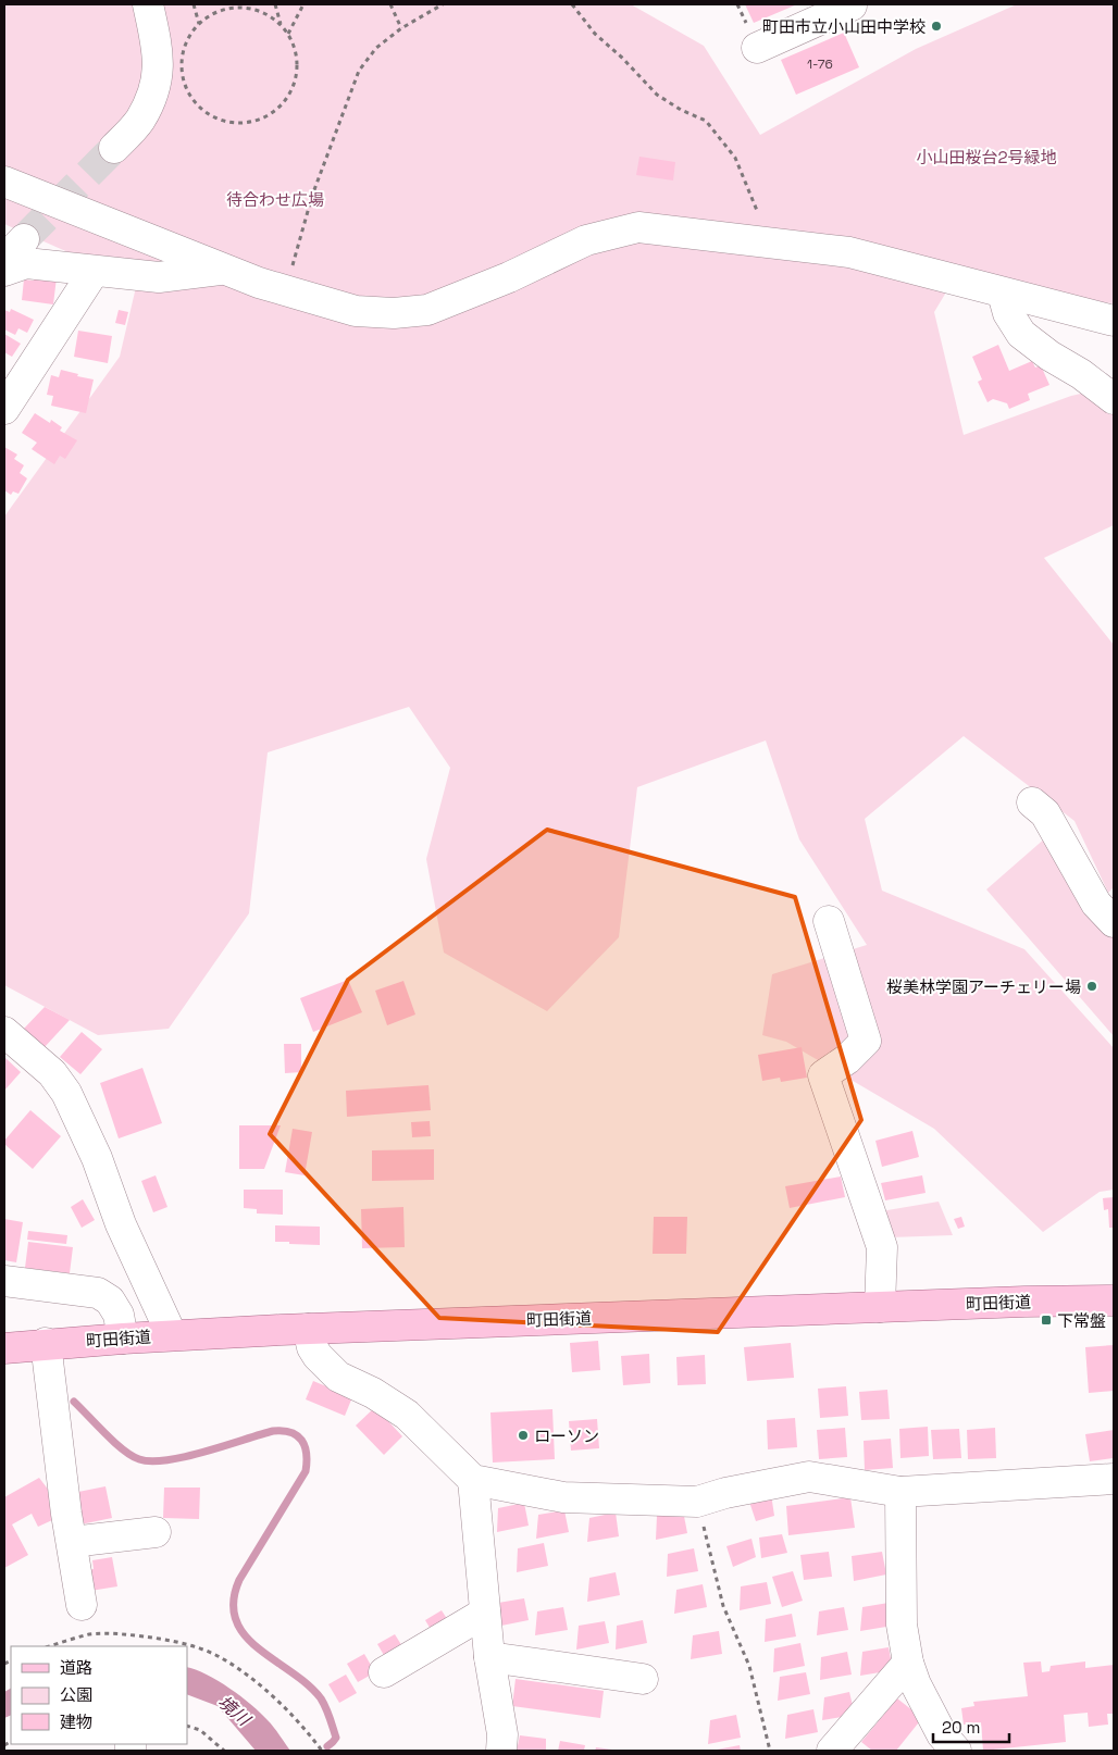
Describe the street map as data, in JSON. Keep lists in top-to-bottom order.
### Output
{
  "streets": {
    "main road": ["町田街道"]
  },
  "water": ["境川"],
  "parks": ["小山田桜台2号緑地", "待合わせ広場"],
  "places": {
    "other": ["町田市立小山田中学校", "桜美林学園アーチェリー場", "ローソン"],
    "transit": ["下常盤"]
  },
  "house_numbers": ["1-76"],
  "legend": ["道路", "公園", "建物"],
  "scale_bar": "20 m"
}
